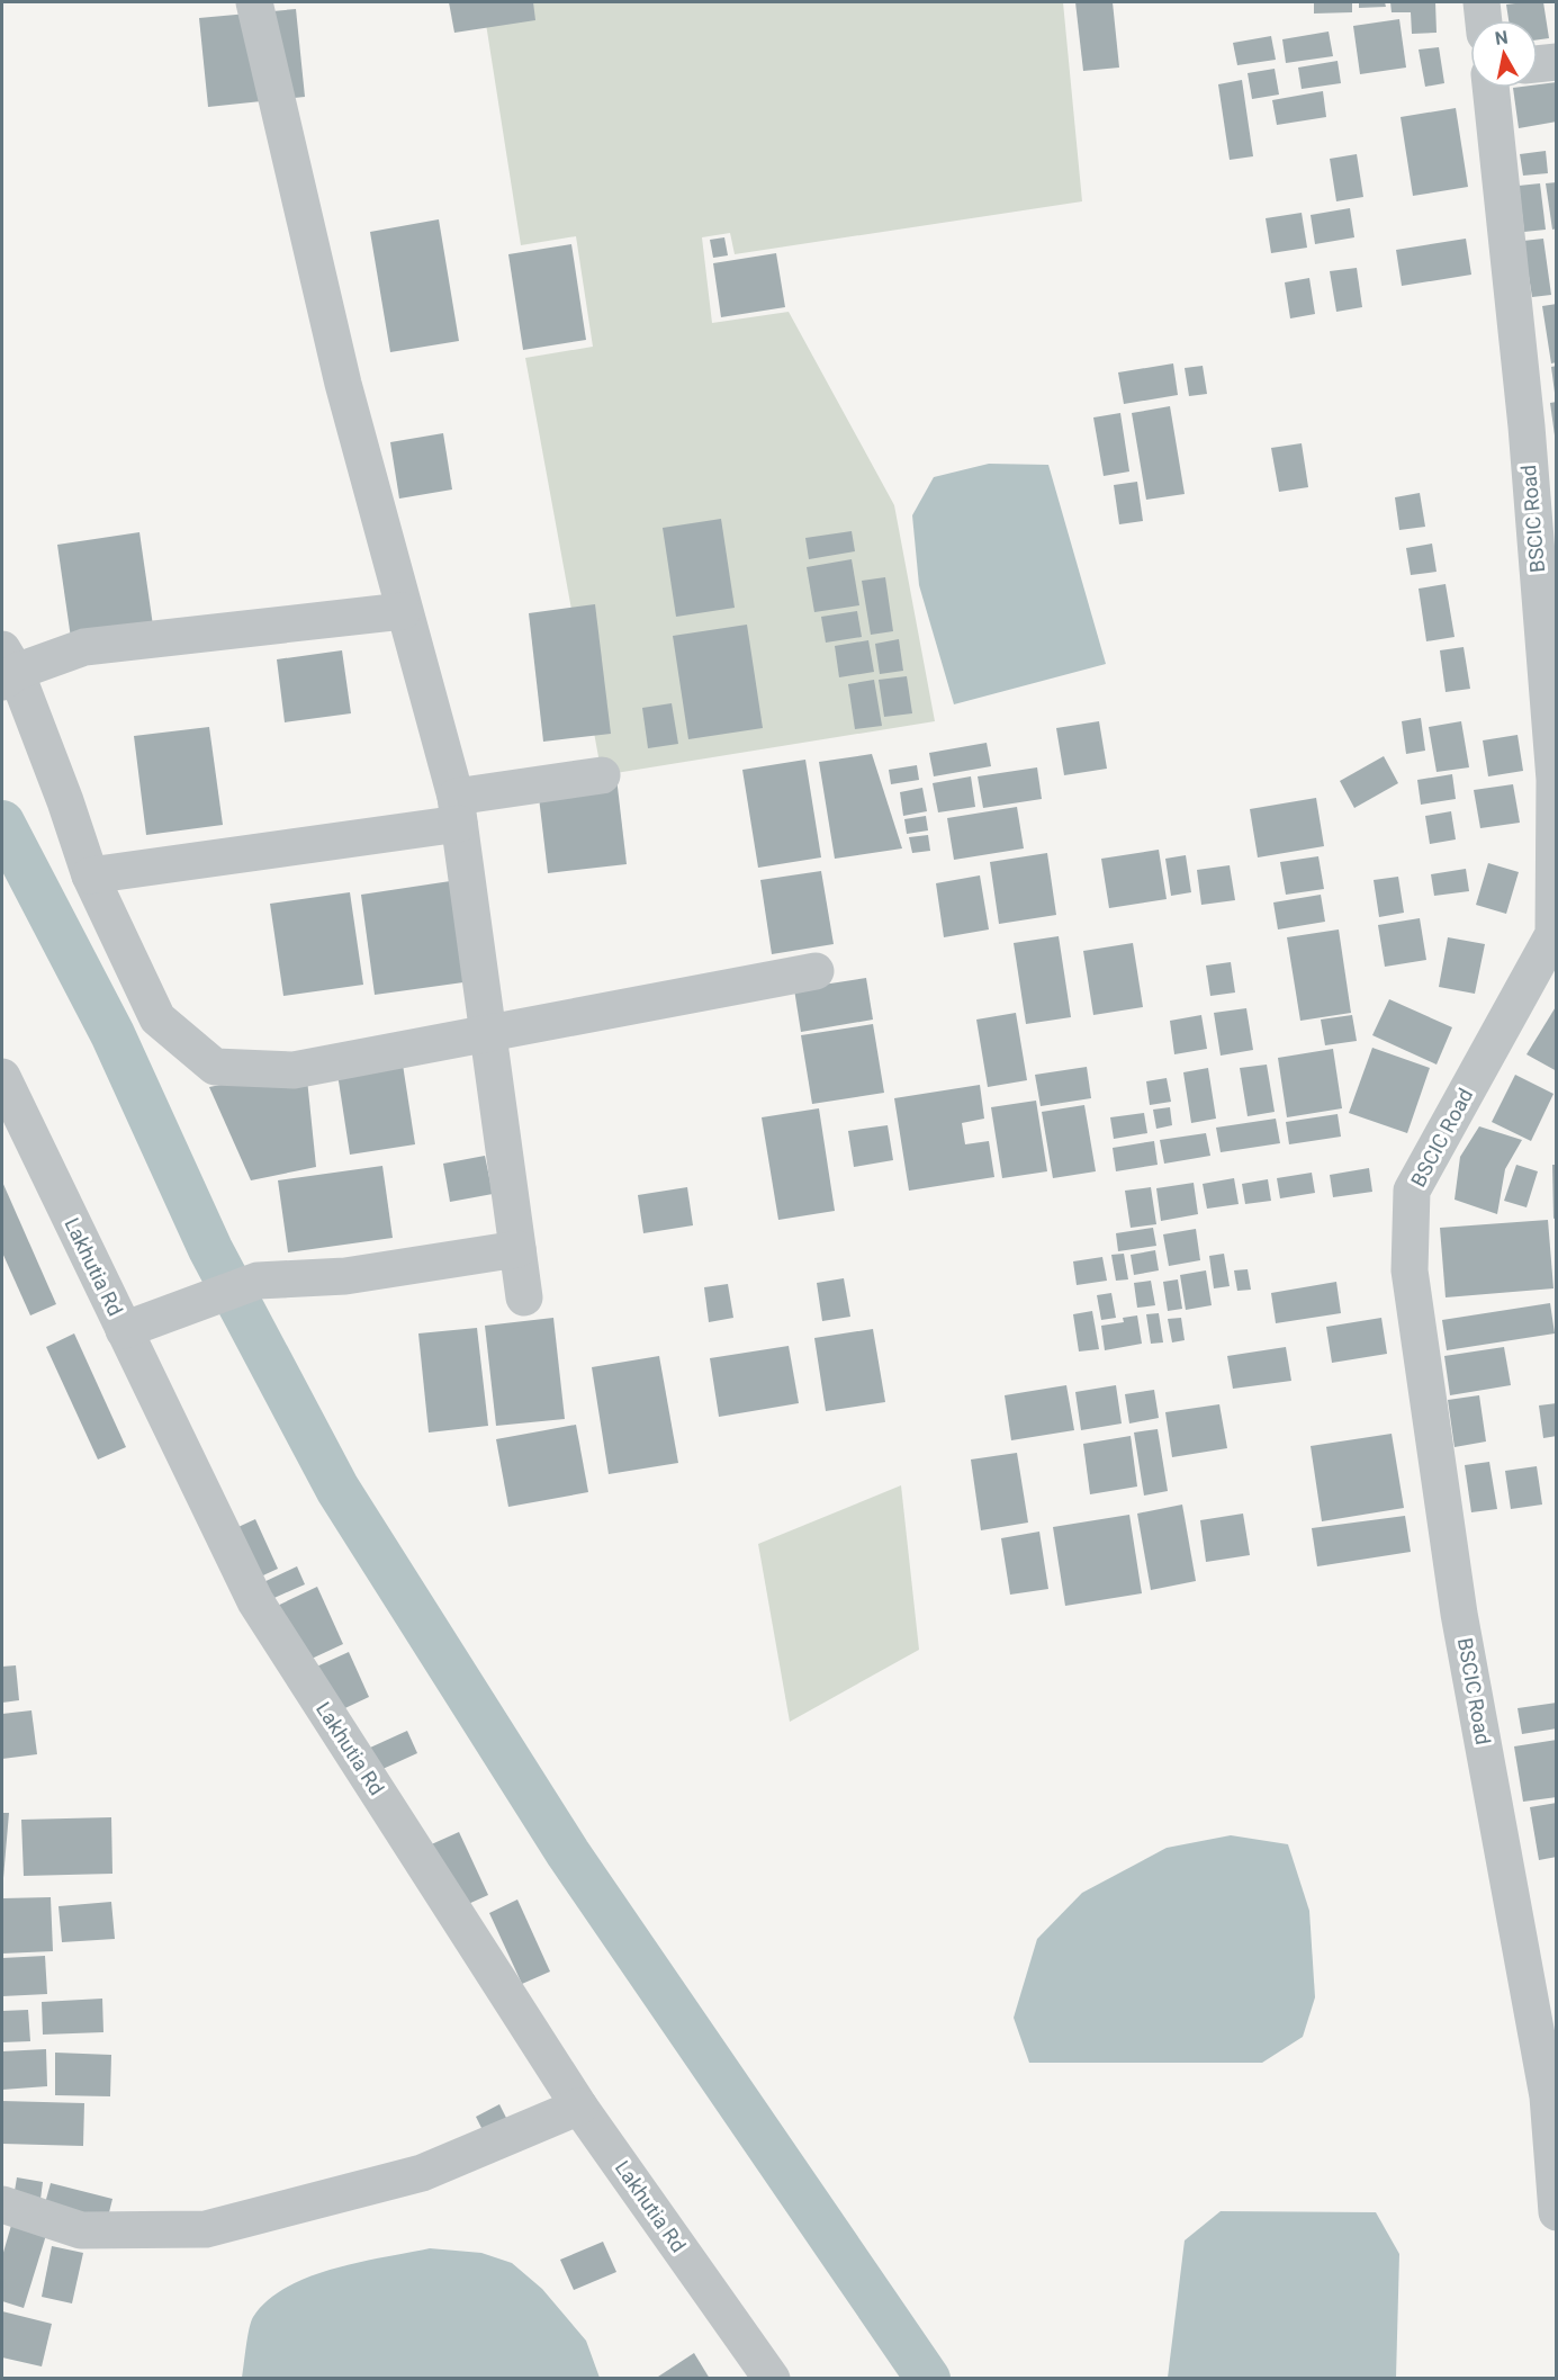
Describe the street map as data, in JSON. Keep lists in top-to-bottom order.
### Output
{
  "streets": {
    "street": ["BSCIC Road", "Lakhutia Rd"]
  },
  "north": "top"
}
